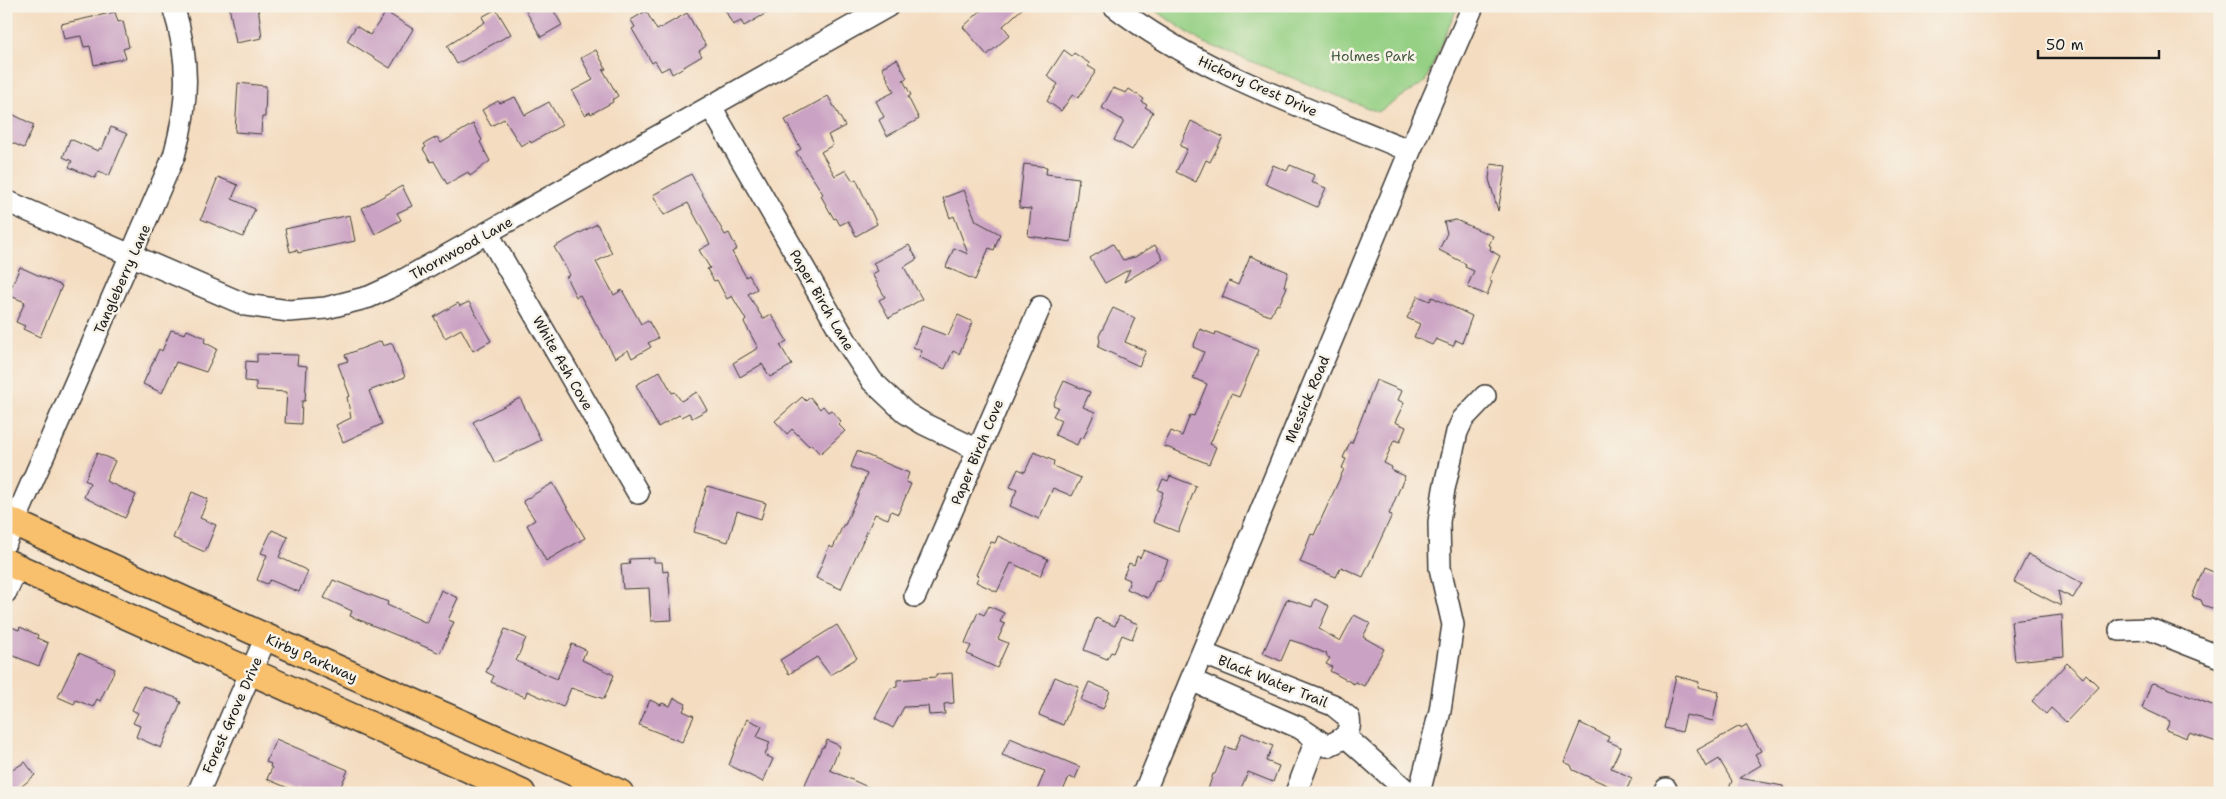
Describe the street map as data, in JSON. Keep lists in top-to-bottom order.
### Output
{
  "streets": {
    "main road": ["Kirby Parkway"],
    "street": [
      "Hickory Crest Drive",
      "Thornwood Lane",
      "Tangleberry Lane",
      "Paper Birch Lane",
      "White Ash Cove",
      "Messick Road",
      "Paper Birch Cove",
      "Black Water Trail",
      "Forest Grove Drive"
    ]
  },
  "crossings": [
    ["Hickory Crest Drive", "Messick Road"],
    ["Thornwood Lane", "Tangleberry Lane"],
    ["Thornwood Lane", "Paper Birch Lane"],
    ["Thornwood Lane", "White Ash Cove"],
    ["Tangleberry Lane", "Kirby Parkway"],
    ["Paper Birch Lane", "Paper Birch Cove"],
    ["Messick Road", "Black Water Trail"],
    ["Kirby Parkway", "Forest Grove Drive"]
  ],
  "parks": ["Holmes Park"],
  "scale_bar": "50 m"
}
